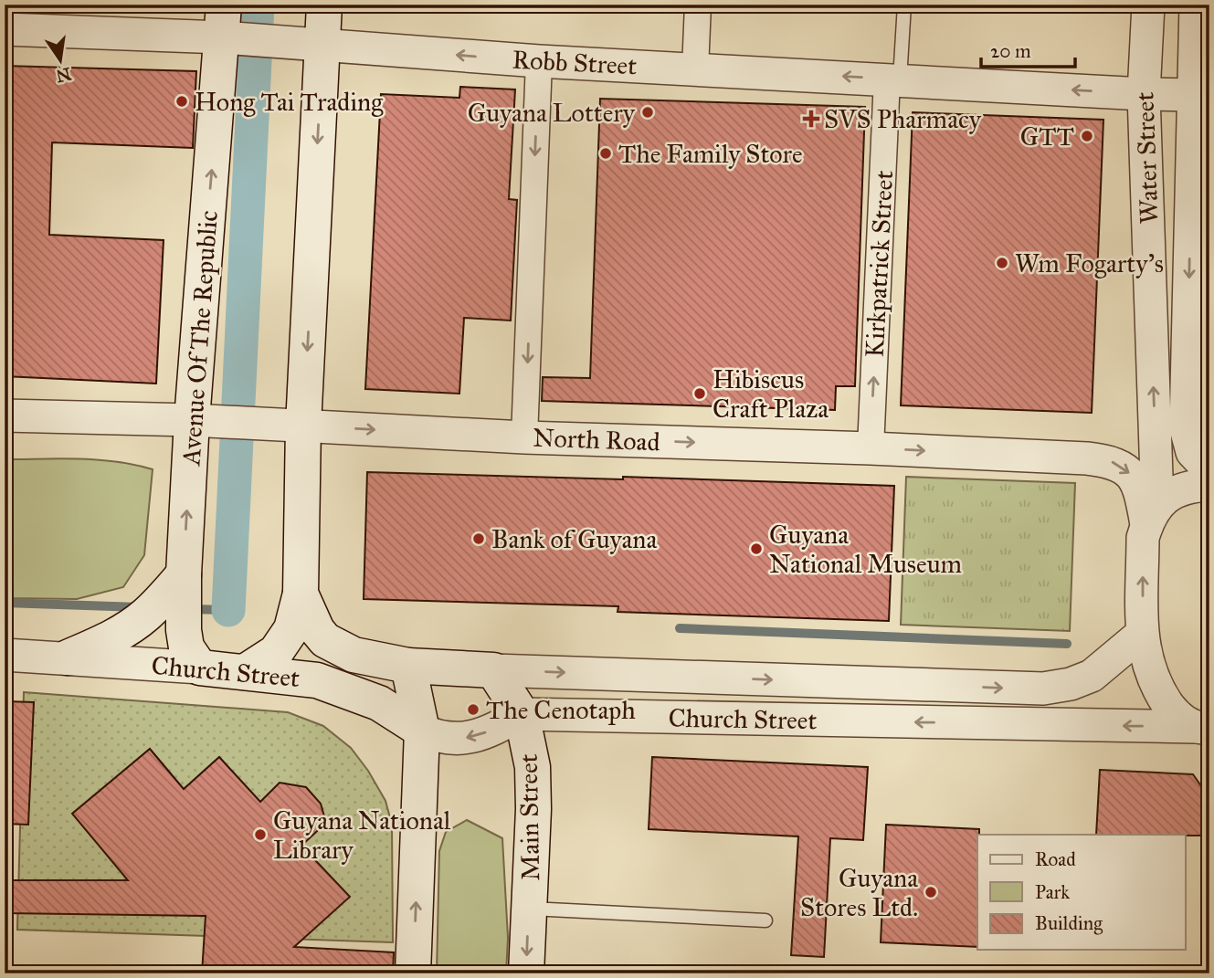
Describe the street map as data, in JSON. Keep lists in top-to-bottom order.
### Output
{
  "streets": {
    "main road": ["Avenue Of The Republic", "Church Street", "Main Street"],
    "street": [
      "Robb Street",
      "Water Street",
      "Kirkpatrick Street",
      "North Road"
    ]
  },
  "crossings": [
    ["Robb Street", "Water Street"],
    ["Robb Street", "Kirkpatrick Street"],
    ["Robb Street", "Avenue Of The Republic"],
    ["Water Street", "North Road"],
    ["Kirkpatrick Street", "North Road"],
    ["Avenue Of The Republic", "North Road"],
    ["Avenue Of The Republic", "Church Street"],
    ["Church Street", "Main Street"]
  ],
  "one_way": ["Robb Street", "Kirkpatrick Street", "North Road"],
  "places": {
    "other": [
      "Hong Tai Trading",
      "Guyana Lottery",
      "GTT",
      "The Family Store",
      "Wm Fogarty's",
      "Hibiscus Craft Plaza",
      "Bank of Guyana",
      "Guyana National Museum",
      "The Cenotaph",
      "Guyana National Library",
      "Guyana Stores Ltd."
    ],
    "health": ["SVS Pharmacy"]
  },
  "legend": ["Road", "Park", "Building"],
  "scale_bar": "20 m",
  "north": "bottom"
}
